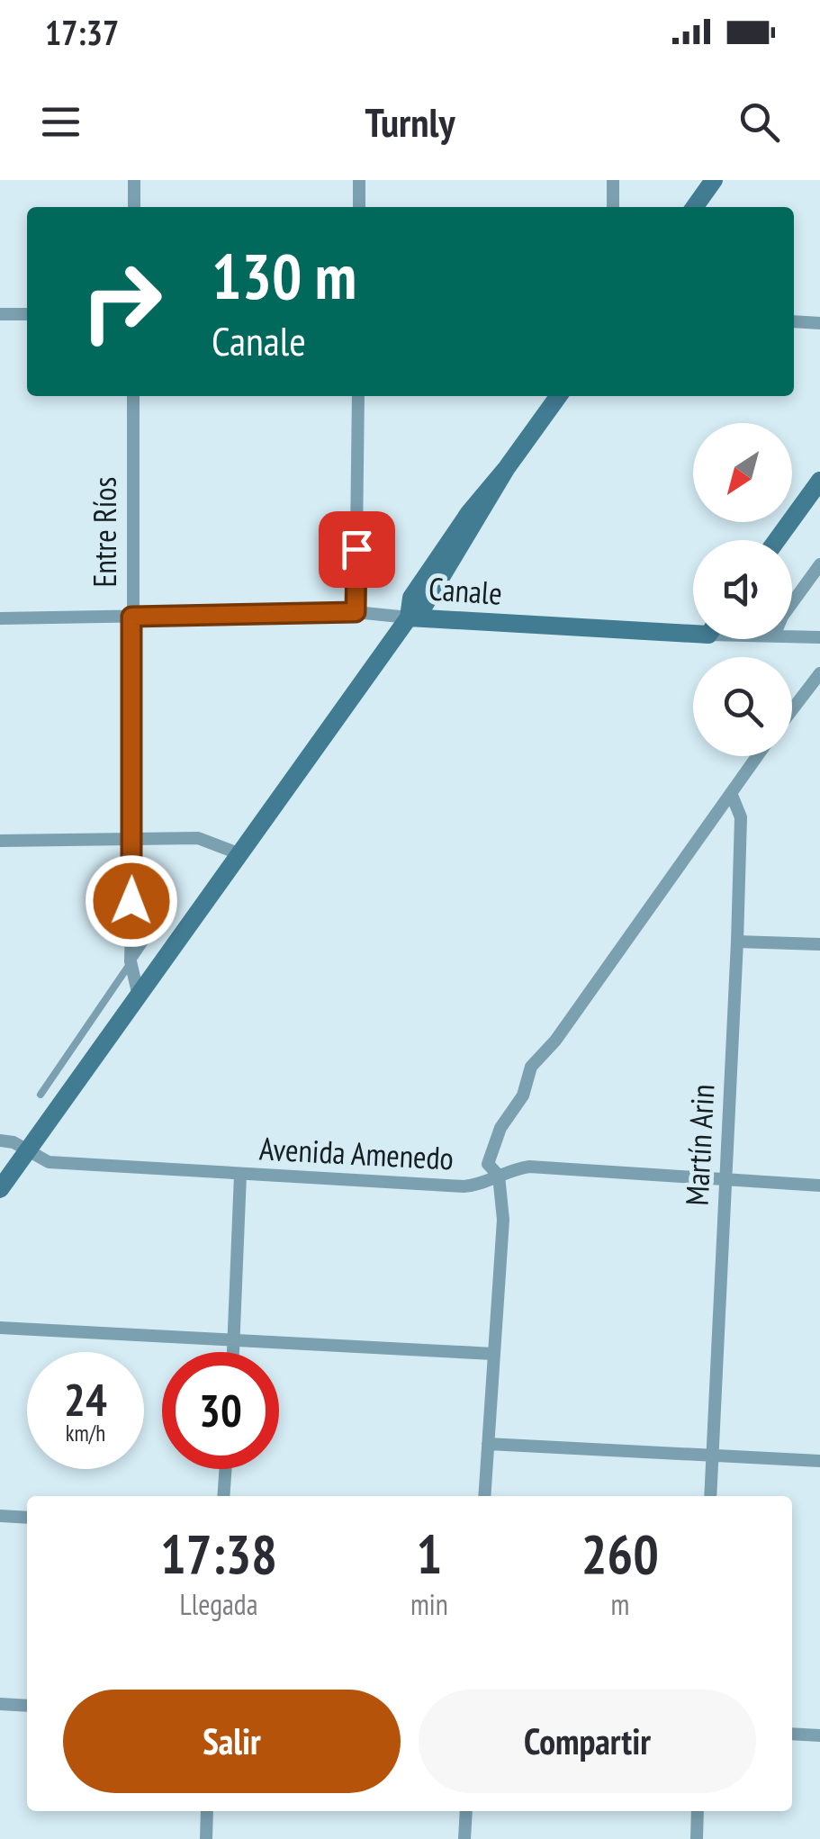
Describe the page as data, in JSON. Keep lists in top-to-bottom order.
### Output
{
  "streets": {
    "main road": ["Canale"],
    "street": ["Entre Ríos", "Martín Arin", "Avenida Amenedo"]
  },
  "crossings": [
    ["Entre Ríos", "Canale"],
    ["Martín Arin", "Avenida Amenedo"]
  ],
  "north": "bottom left",
  "page": {
    "status": "17:37",
    "header": "Turnly",
    "turn": ["130 m", "Canale"],
    "speed": "24 km/h",
    "limit": "30",
    "eta": [
      "17:38",
      "Llegada",
      "1",
      "min",
      "260",
      "m"
    ],
    "buttons": ["Salir", "Compartir"]
  }
}
